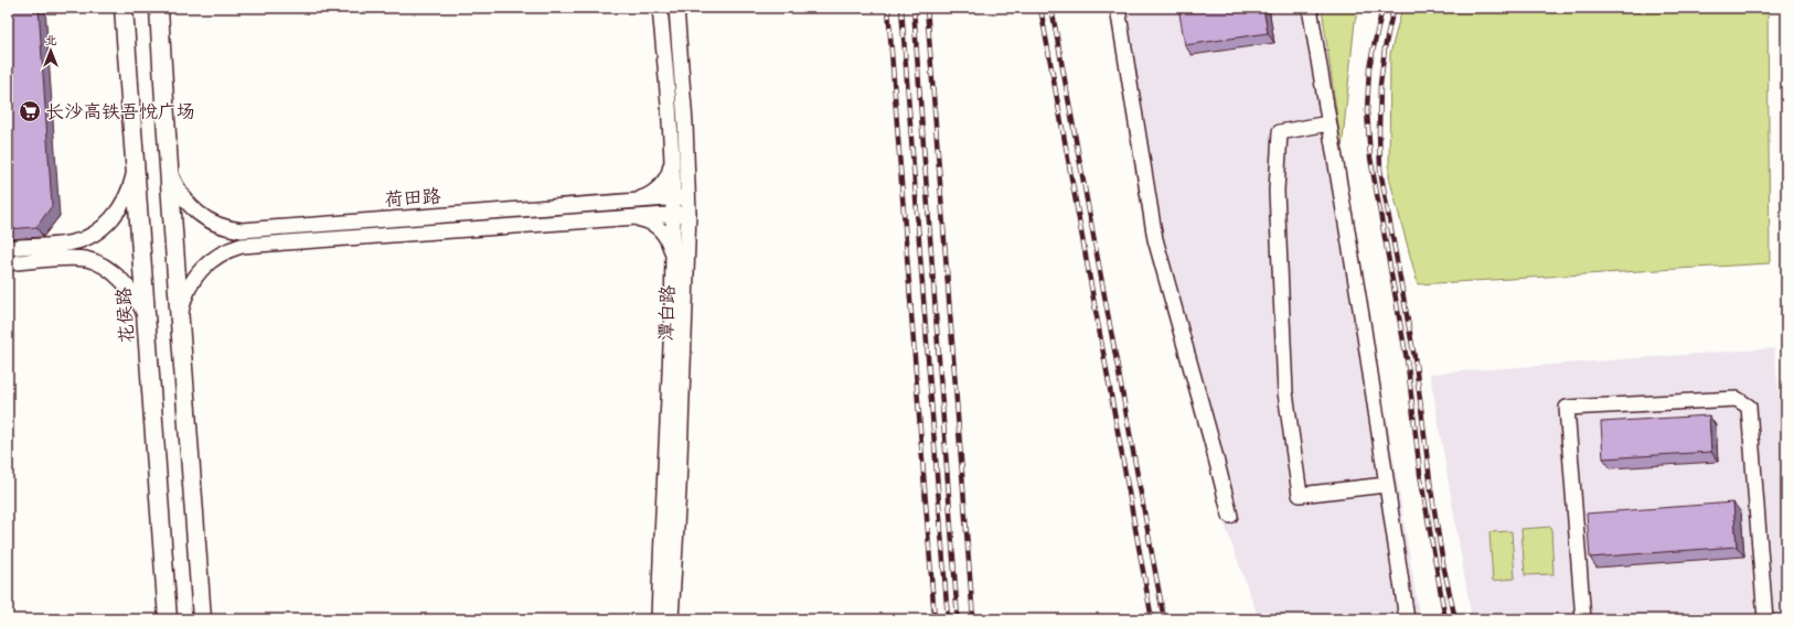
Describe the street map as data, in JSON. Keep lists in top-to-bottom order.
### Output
{
  "streets": {
    "main road": ["花侯路"],
    "street": ["荷田路", "潭白路"]
  },
  "crossings": [
    ["荷田路", "潭白路"]
  ],
  "places": {
    "supermarket": ["长沙高铁吾悦广场"]
  },
  "north": "top"
}
